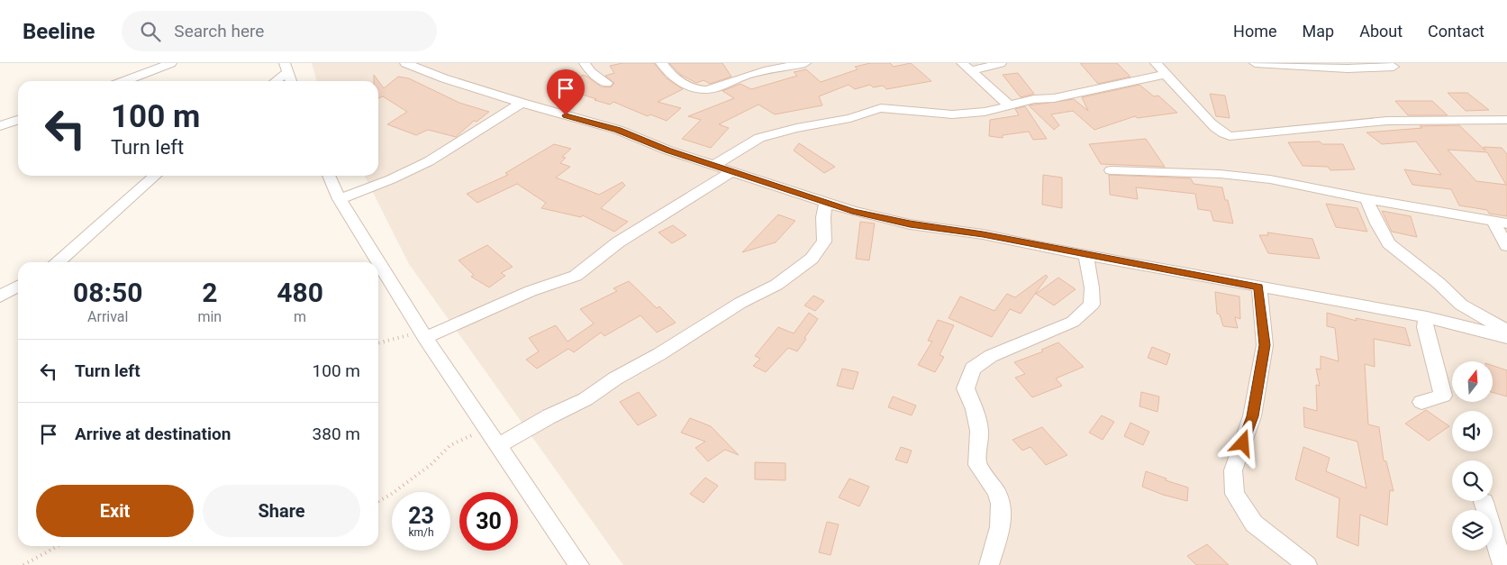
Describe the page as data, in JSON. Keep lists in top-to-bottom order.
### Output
{
  "north": "top",
  "page": {
    "header": "Beeline",
    "search": "Search here",
    "nav": [
      "Home",
      "Map",
      "About",
      "Contact"
    ],
    "turn": ["100 m", "Turn left"],
    "eta": [
      "08:50",
      "Arrival",
      "2",
      "min",
      "480",
      "m"
    ],
    "list": [
      {
        "name": "Turn left",
        "value": "100 m"
      },
      {
        "name": "Arrive at destination",
        "value": "380 m"
      }
    ],
    "buttons": ["Exit", "Share"],
    "speed": "23 km/h",
    "limit": "30"
  }
}
